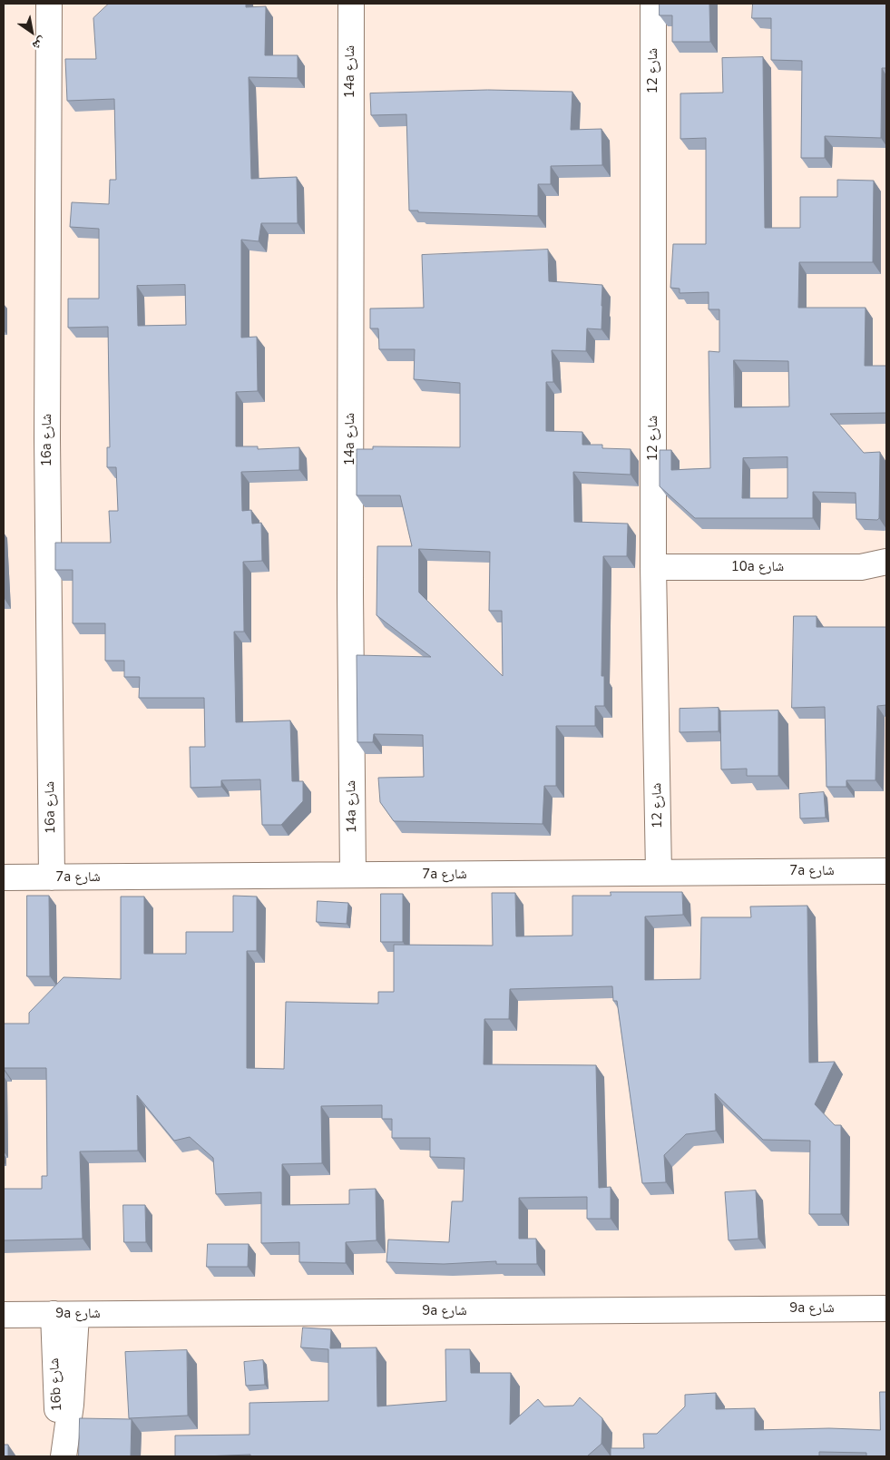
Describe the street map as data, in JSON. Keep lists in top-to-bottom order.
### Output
{
  "streets": {
    "street": [
      "شارع 12",
      "14a شارع",
      "16a شارع",
      "10a شارع",
      "7a شارع",
      "9a شارع",
      "16b شارع"
    ]
  },
  "crossings": [
    ["شارع 12", "10a شارع"],
    ["شارع 12", "7a شارع"],
    ["14a شارع", "7a شارع"],
    ["16a شارع", "7a شارع"],
    ["9a شارع", "16b شارع"]
  ],
  "north": "bottom right"
}
